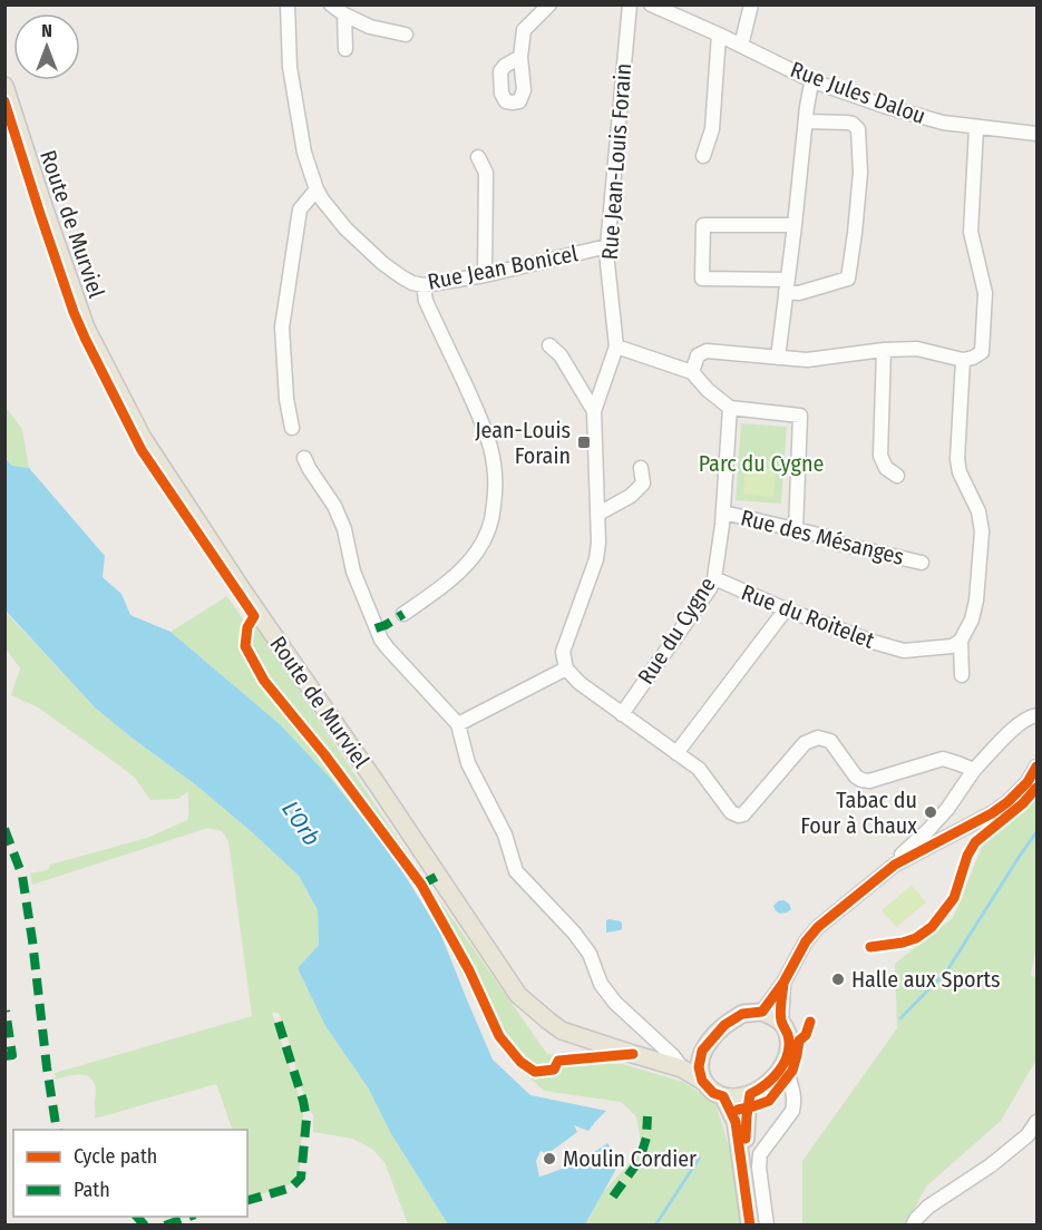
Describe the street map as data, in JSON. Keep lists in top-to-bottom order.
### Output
{
  "streets": {
    "main road": ["Route de Murviel"],
    "street": [
      "Rue Jules Dalou",
      "Rue Jean-Louis Forain",
      "Rue Jean Bonicel",
      "Rue des Mésanges",
      "Rue du Roitelet",
      "Rue du Cygne"
    ]
  },
  "crossings": [
    ["Rue Jean-Louis Forain", "Rue Jean Bonicel"],
    ["Rue des Mésanges", "Rue du Cygne"],
    ["Rue du Roitelet", "Rue du Cygne"]
  ],
  "water": ["L'Orb"],
  "parks": ["Parc du Cygne"],
  "places": {
    "transit": ["Jean-Louis Forain"],
    "other": ["Tabac du Four à Chaux", "Halle aux Sports", "Moulin Cordier"]
  },
  "legend": ["Cycle path", "Path"],
  "north": "top"
}
